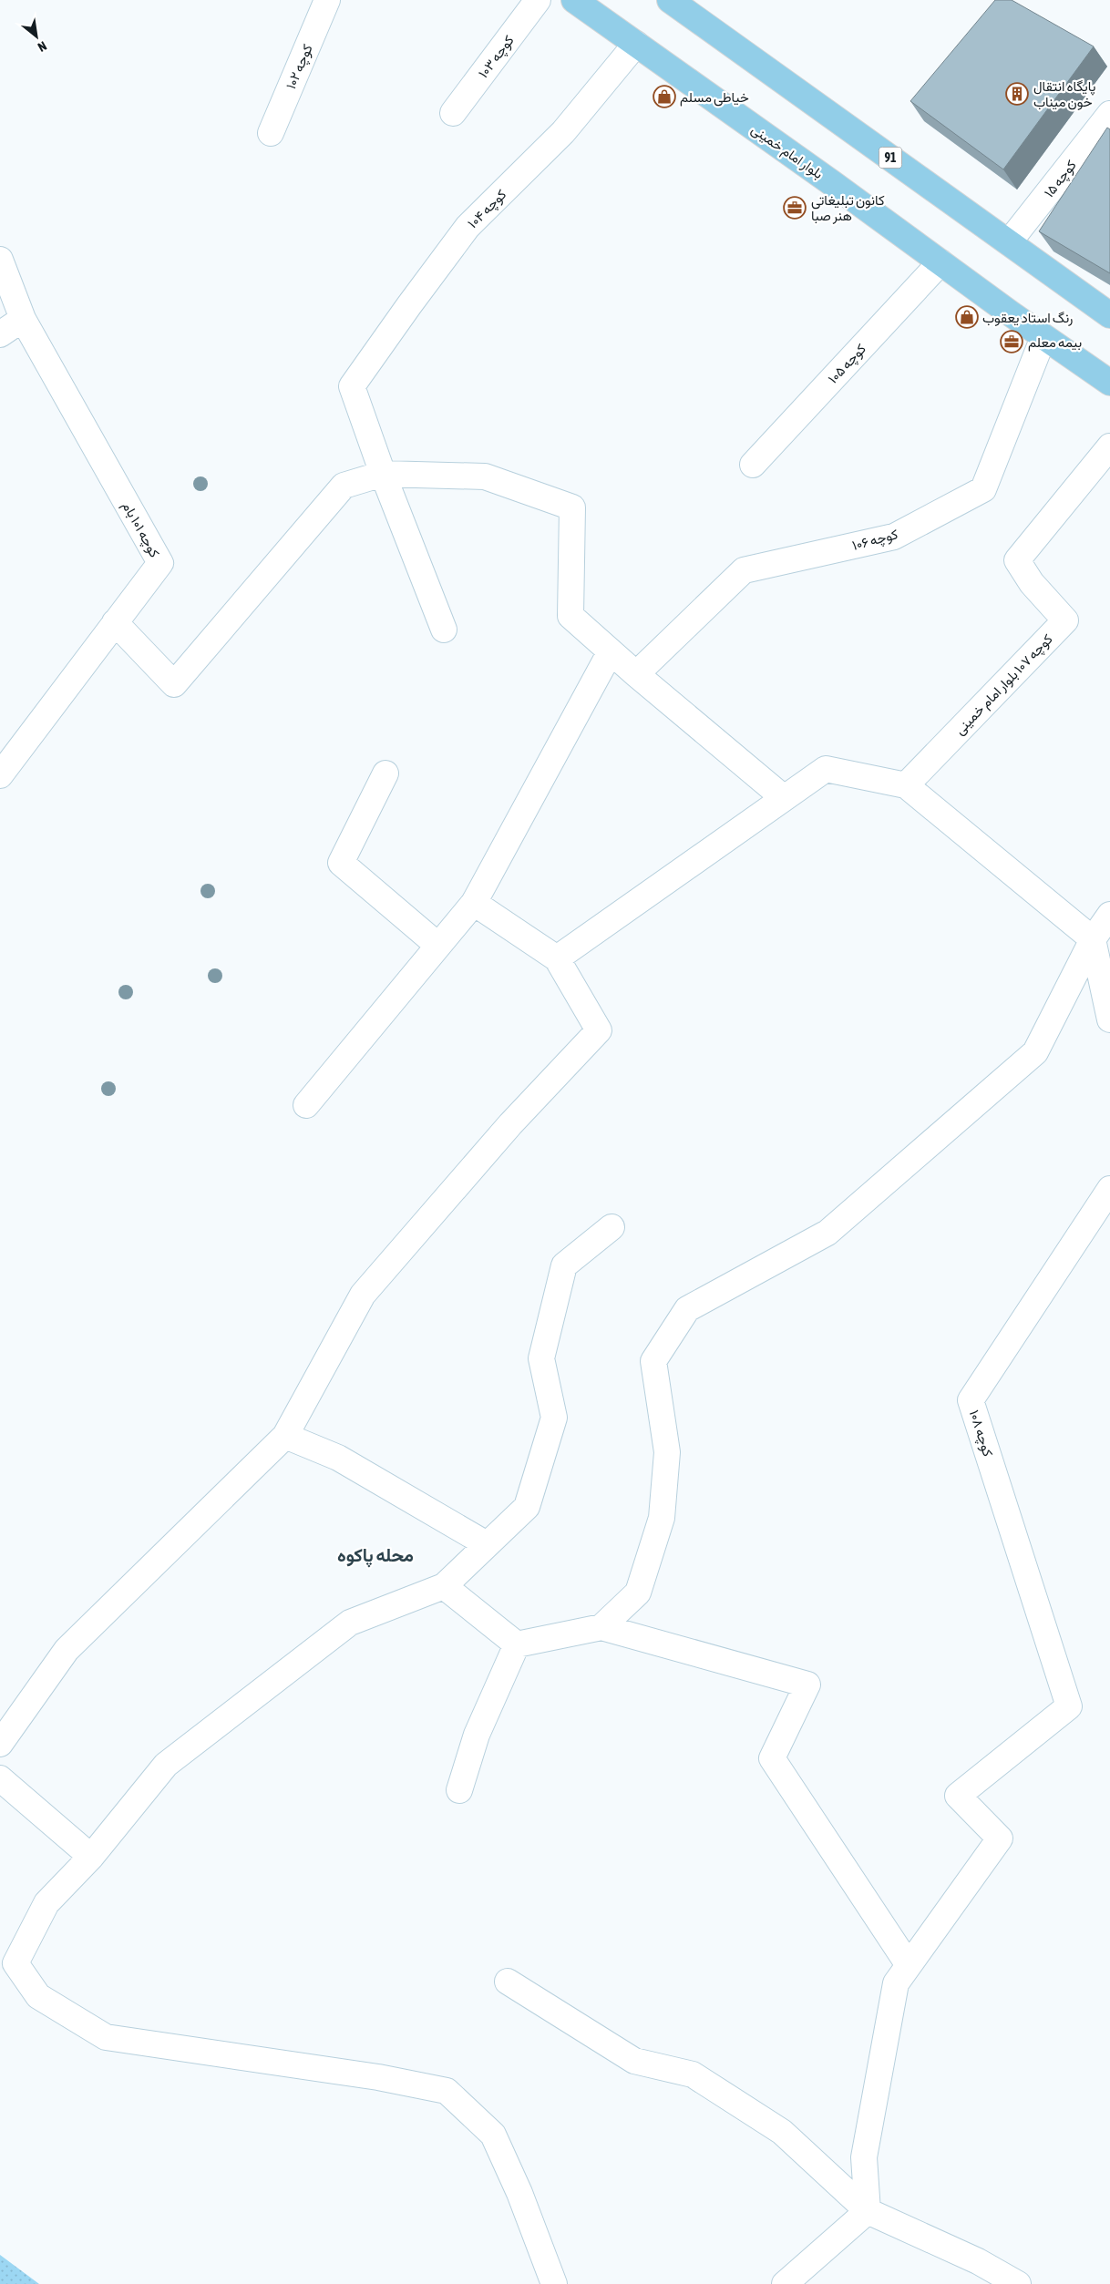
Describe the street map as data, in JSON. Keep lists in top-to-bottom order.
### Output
{
  "streets": {
    "main road": ["بلوار امام خمینی", "91"],
    "street": [
      "کوچه ۱۰۳",
      "کوچه ۱۰۲",
      "کوچه ۱۵",
      "کوچه ۱۰۴",
      "کوچه ۱۰۵",
      "کوچه ۱۰۱ بام",
      "کوچه ۱۰۶",
      "کوچه ۱۰۷ بلوار امام خمینی",
      "کوچه ۱۰۸"
    ]
  },
  "crossings": [
    ["بلوار امام خمینی", "کوچه ۱۰۴"],
    ["بلوار امام خمینی", "کوچه ۱۰۵"],
    ["بلوار امام خمینی", "کوچه ۱۰۶"],
    ["91", "کوچه ۱۵"]
  ],
  "districts": ["محله پاکوه"],
  "places": {
    "building": ["پایگاه انتقال خون میناب"],
    "shop": ["خیاطی مسلم", "رنگ استاد یعقوب"],
    "office": ["کانون تبلیغاتی هنر صبا", "بیمه معلم"]
  },
  "north": "bottom right"
}
